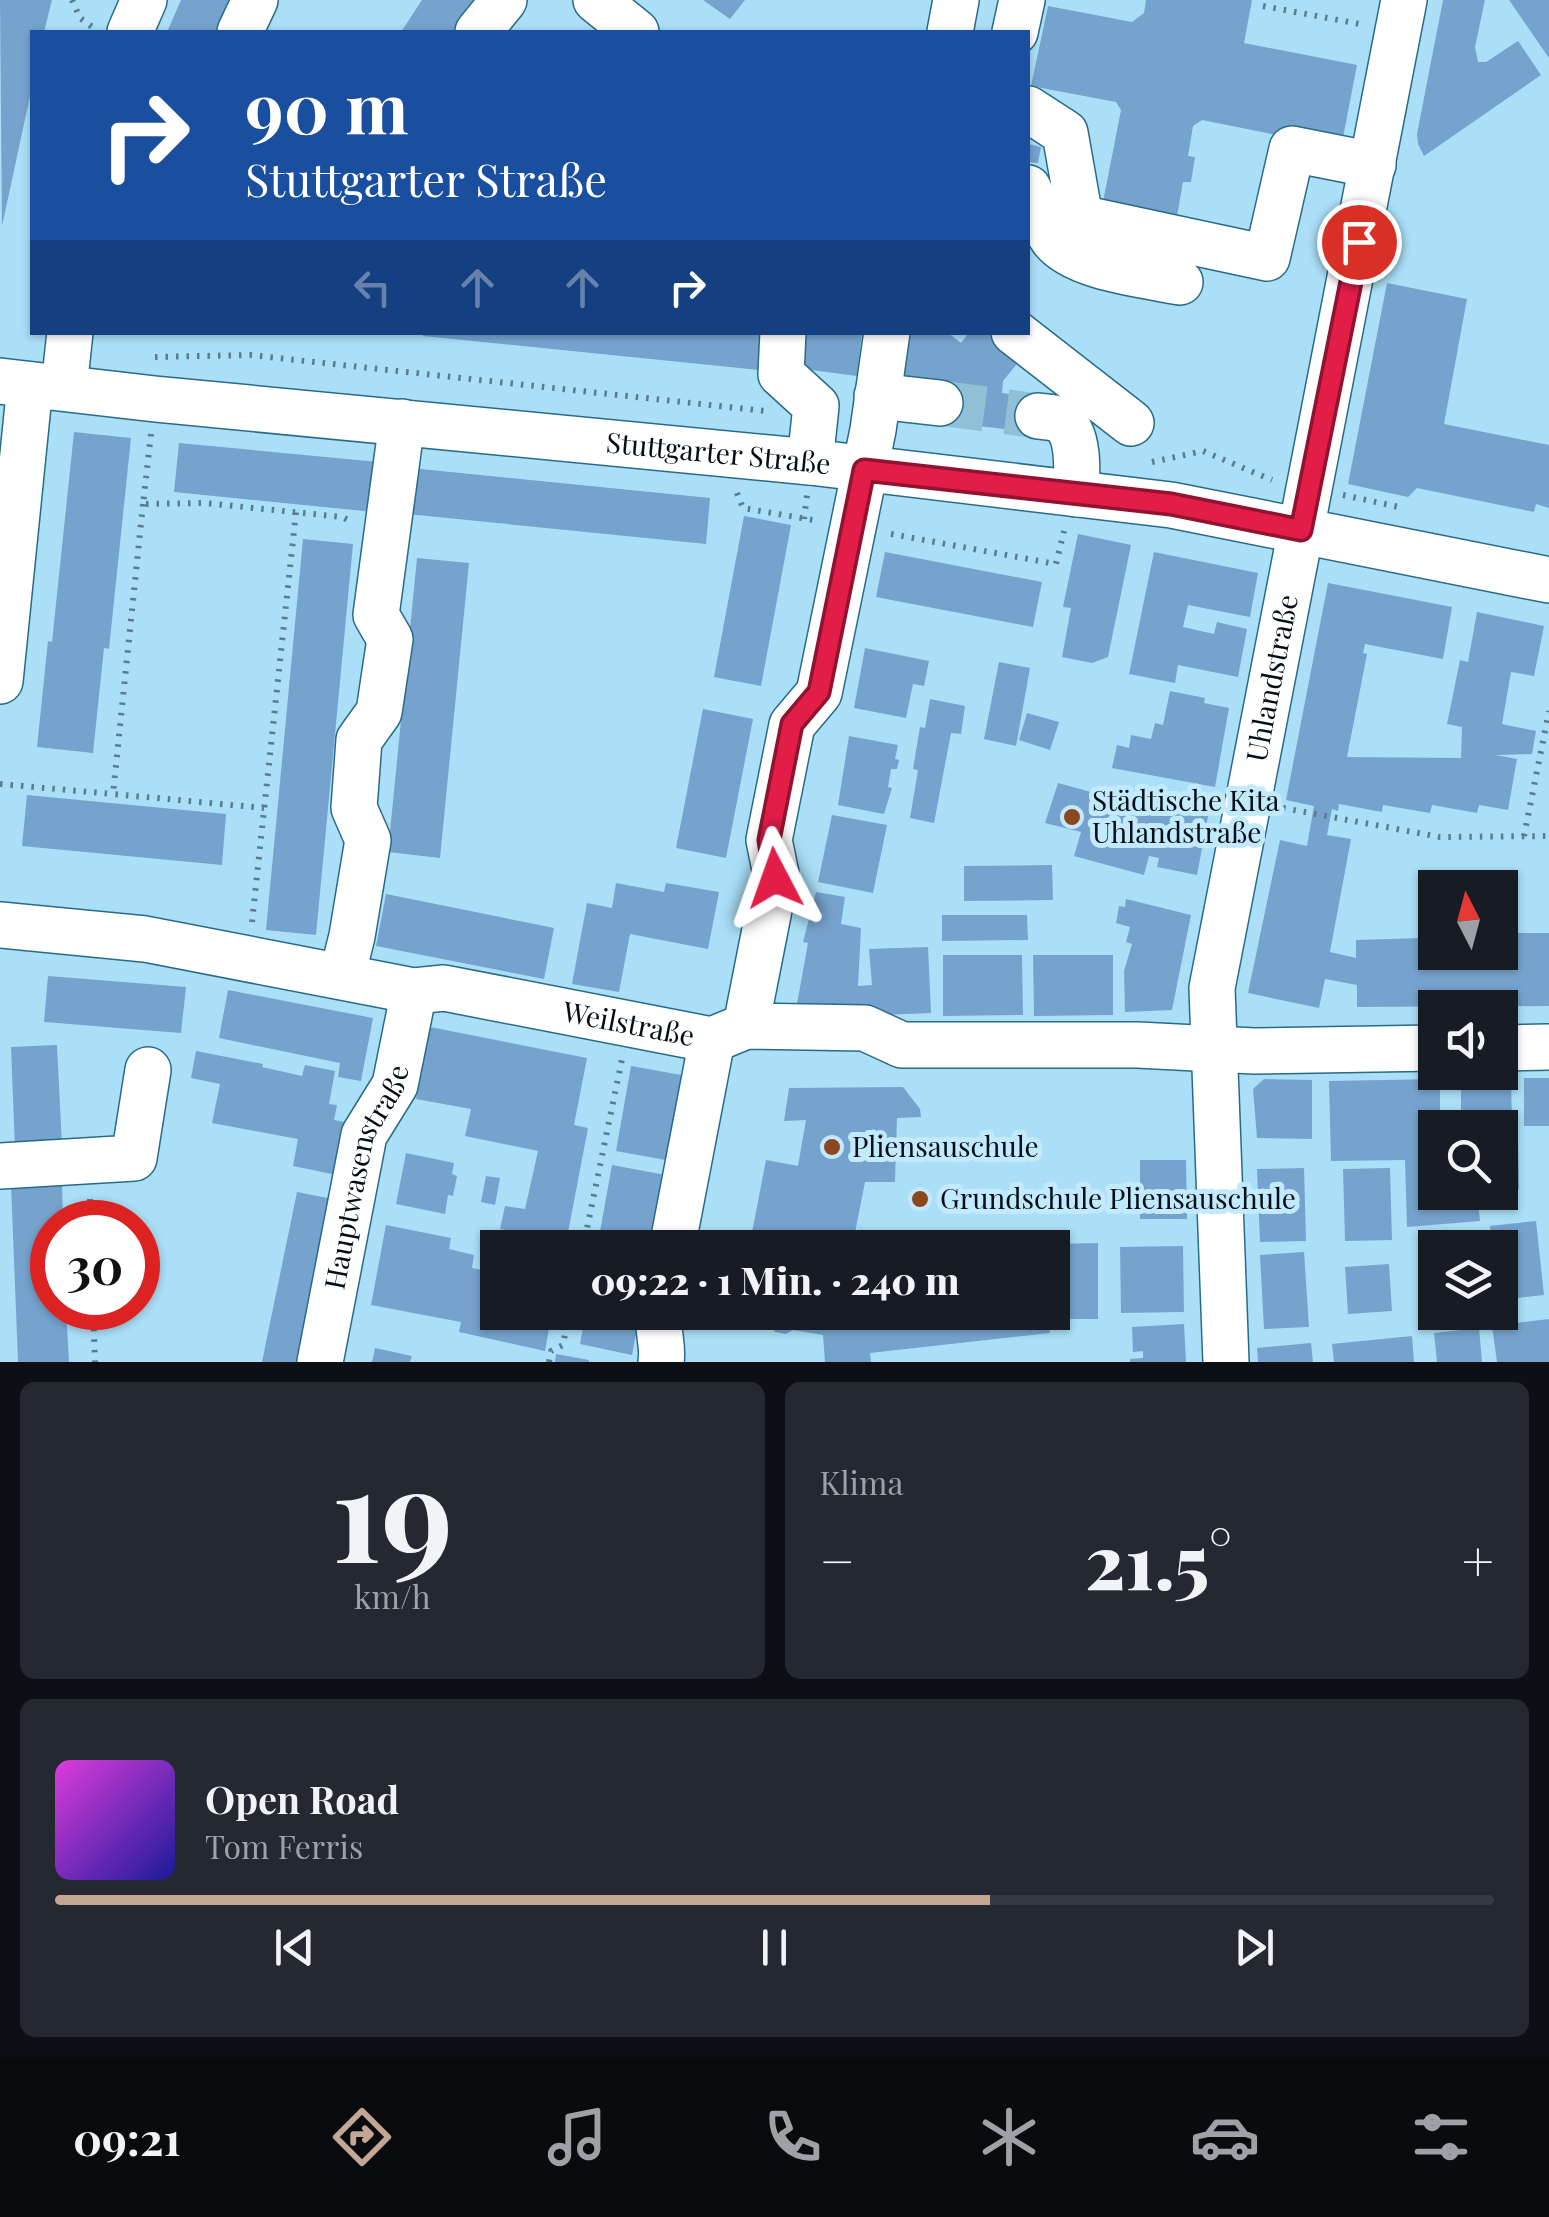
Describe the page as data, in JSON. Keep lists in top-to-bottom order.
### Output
{
  "streets": {
    "street": [
      "Stuttgarter Straße",
      "Uhlandstraße",
      "Weilstraße",
      "Hauptwasenstraße"
    ]
  },
  "crossings": [
    ["Stuttgarter Straße", "Uhlandstraße"],
    ["Uhlandstraße", "Weilstraße"],
    ["Weilstraße", "Hauptwasenstraße"]
  ],
  "places": ["Städtische Kita Uhlandstraße", "Pliensauschule", "Grundschule Pliensauschule"],
  "north": "top",
  "page": {
    "turn": ["90 m", "Stuttgarter Straße"],
    "limit": "30",
    "trip": "09:22 · 1 Min. · 240 m",
    "tile": [
      ["19", "km/h"],
      "Klima"
    ],
    "heat": ["−", "21.5°", "+"],
    "song": ["Open Road", "Tom Ferris"],
    "tabs": "09:21"
  }
}
